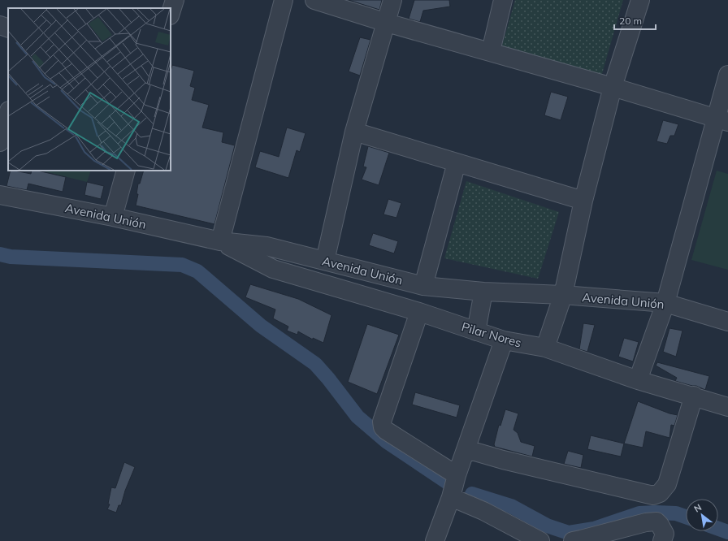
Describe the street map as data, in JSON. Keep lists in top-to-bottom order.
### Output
{
  "streets": {
    "street": ["Avenida Unión", "Pilar Nores"]
  },
  "crossings": [
    ["Avenida Unión", "Pilar Nores"]
  ],
  "scale_bar": "20 m",
  "north": "top left"
}
